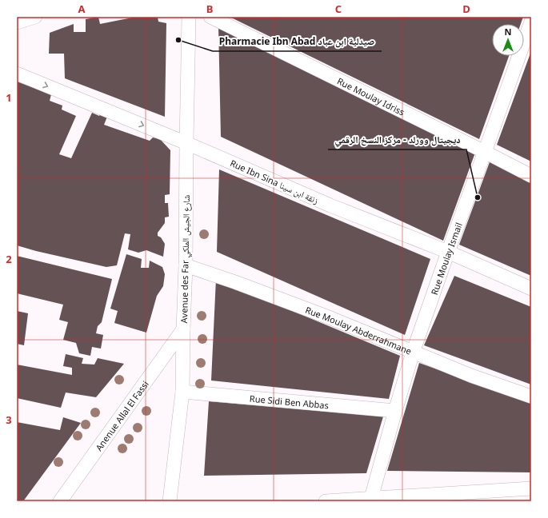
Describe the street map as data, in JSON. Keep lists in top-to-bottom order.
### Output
{
  "streets": {
    "street": [
      "Rue Moulay Idriss",
      "Rue Ibn Sina زنقة ابن سينا",
      "Rue Moulay Ismail",
      "Avenue des Far شارع الجيش الملكي",
      "Rue Moulay Abderrahmane",
      "Rue Sidi Ben Abbas",
      "Anenue Allal El Fassi"
    ]
  },
  "crossings": [
    ["Rue Moulay Idriss", "Rue Moulay Ismail"],
    ["Rue Ibn Sina زنقة ابن سينا", "Rue Moulay Ismail"],
    ["Rue Ibn Sina زنقة ابن سينا", "Avenue des Far شارع الجيش الملكي"],
    ["Rue Moulay Ismail", "Rue Moulay Abderrahmane"],
    ["Rue Moulay Ismail", "Rue Sidi Ben Abbas"],
    ["Avenue des Far شارع الجيش الملكي", "Rue Moulay Abderrahmane"],
    ["Avenue des Far شارع الجيش الملكي", "Rue Sidi Ben Abbas"],
    ["Avenue des Far شارع الجيش الملكي", "Anenue Allal El Fassi"]
  ],
  "places": ["Pharmacie Ibn Abad صيدلية ابن عباد", "ديجيتال وورلد - مركز النسخ الرقمي"],
  "north": "top",
  "grid": {
    "columns": [
      "A",
      "B",
      "C",
      "D"
    ],
    "rows": ["1", "2", "3"]
  }
}
